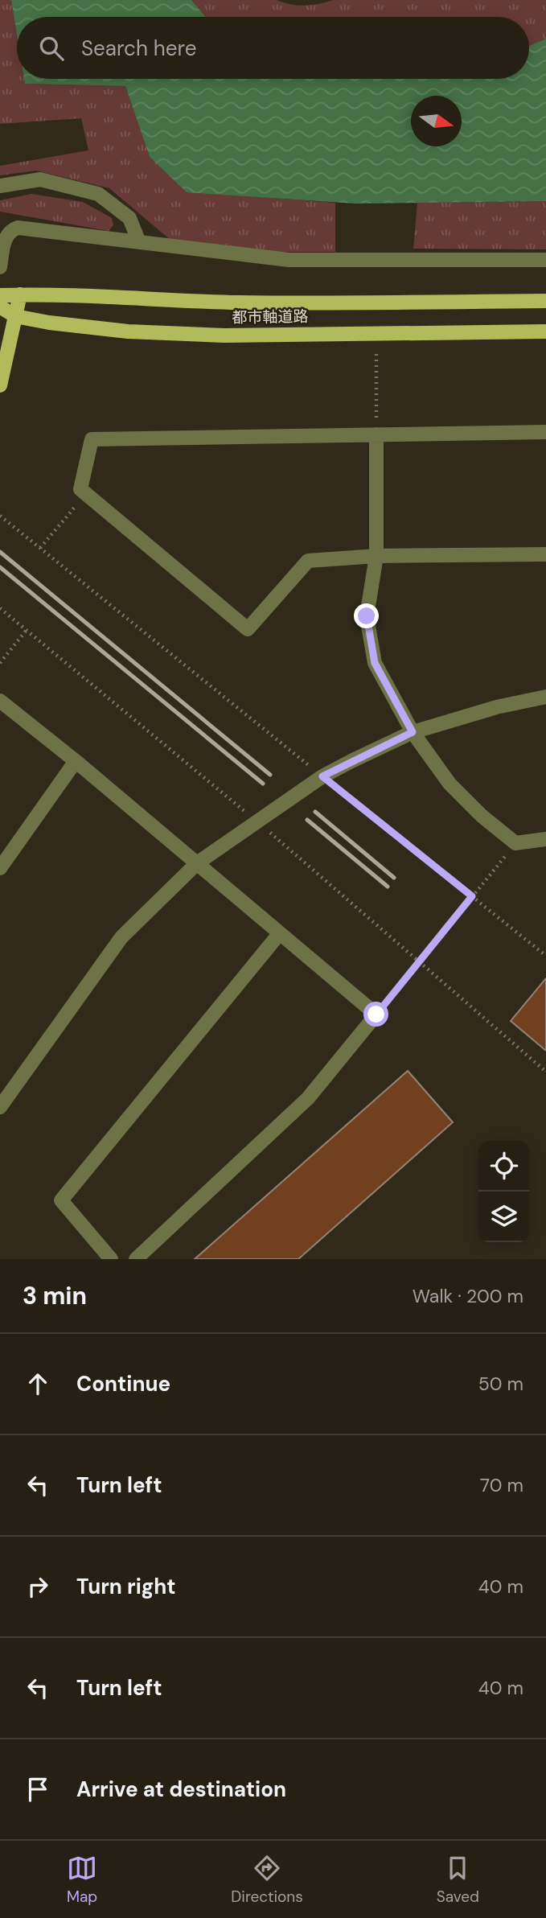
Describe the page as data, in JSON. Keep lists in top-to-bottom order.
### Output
{
  "streets": {
    "main road": ["都市軸道路"]
  },
  "north": "right",
  "page": {
    "search": "Search here",
    "heading": ["3 min", "Walk · 200 m"],
    "list": [
      ["Continue", "50 m"],
      ["Turn left", "70 m"],
      ["Turn right", "40 m"],
      ["Turn left", "40 m"],
      "Arrive at destination"
    ],
    "nav": ["Map", "Directions", "Saved"]
  }
}
